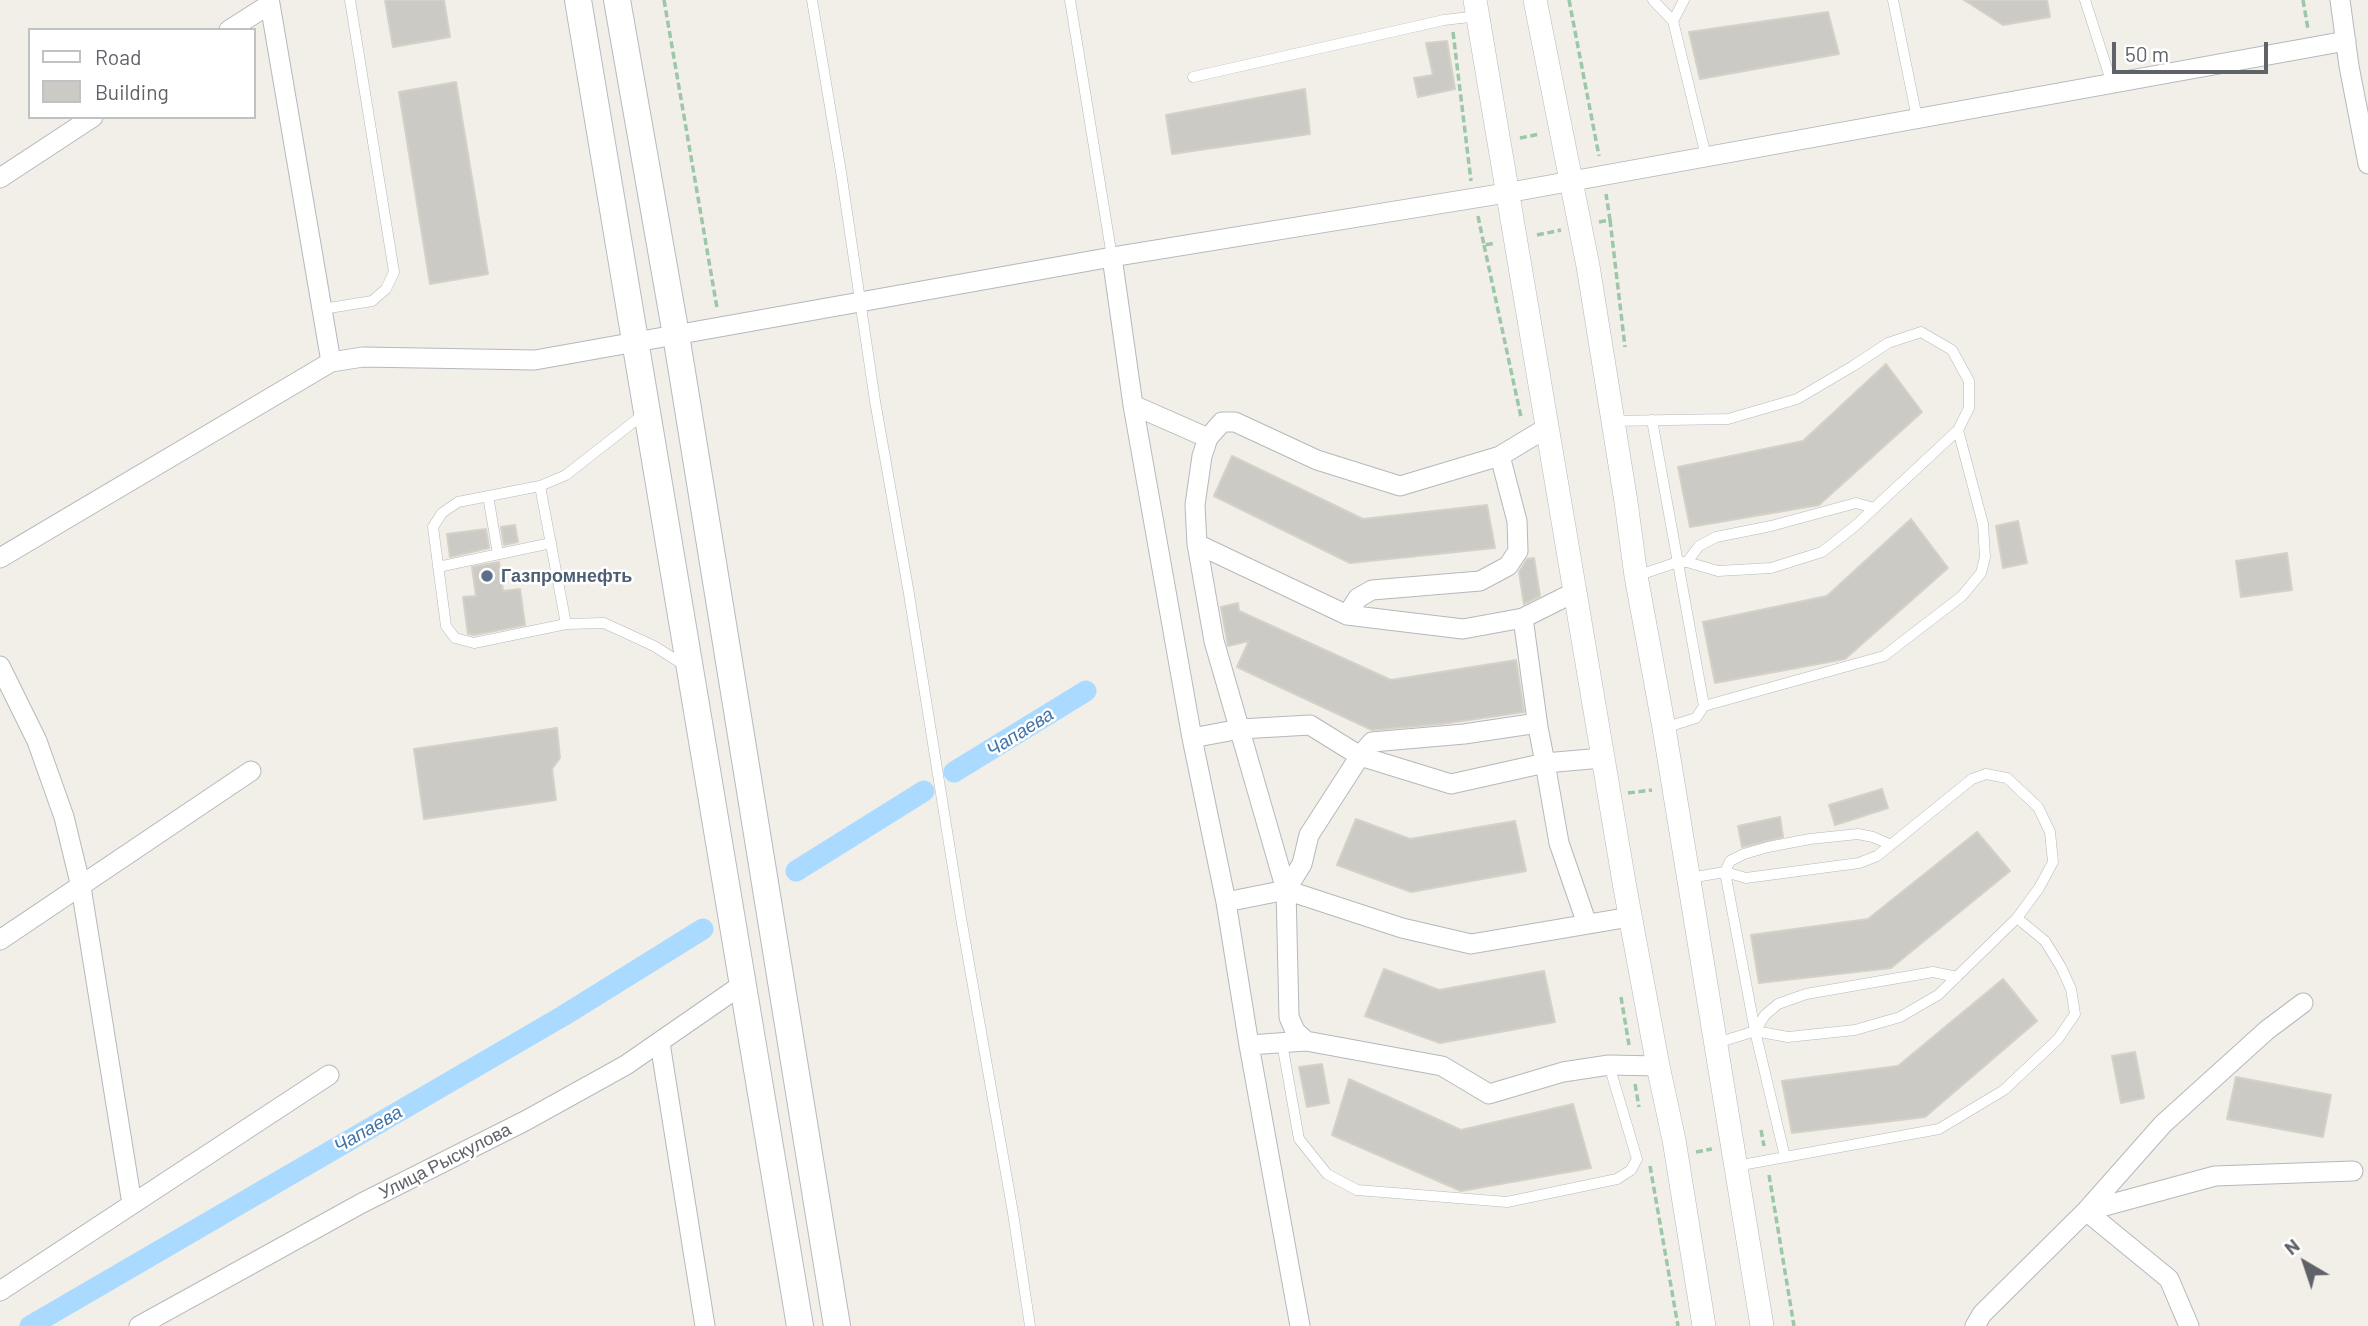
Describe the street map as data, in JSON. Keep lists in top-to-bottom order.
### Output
{
  "streets": {
    "street": ["Улица Рыскулова"]
  },
  "water": ["Чапаева"],
  "places": ["Газпромнефть"],
  "legend": ["Road", "Building"],
  "scale_bar": "50 m",
  "north": "top left"
}
